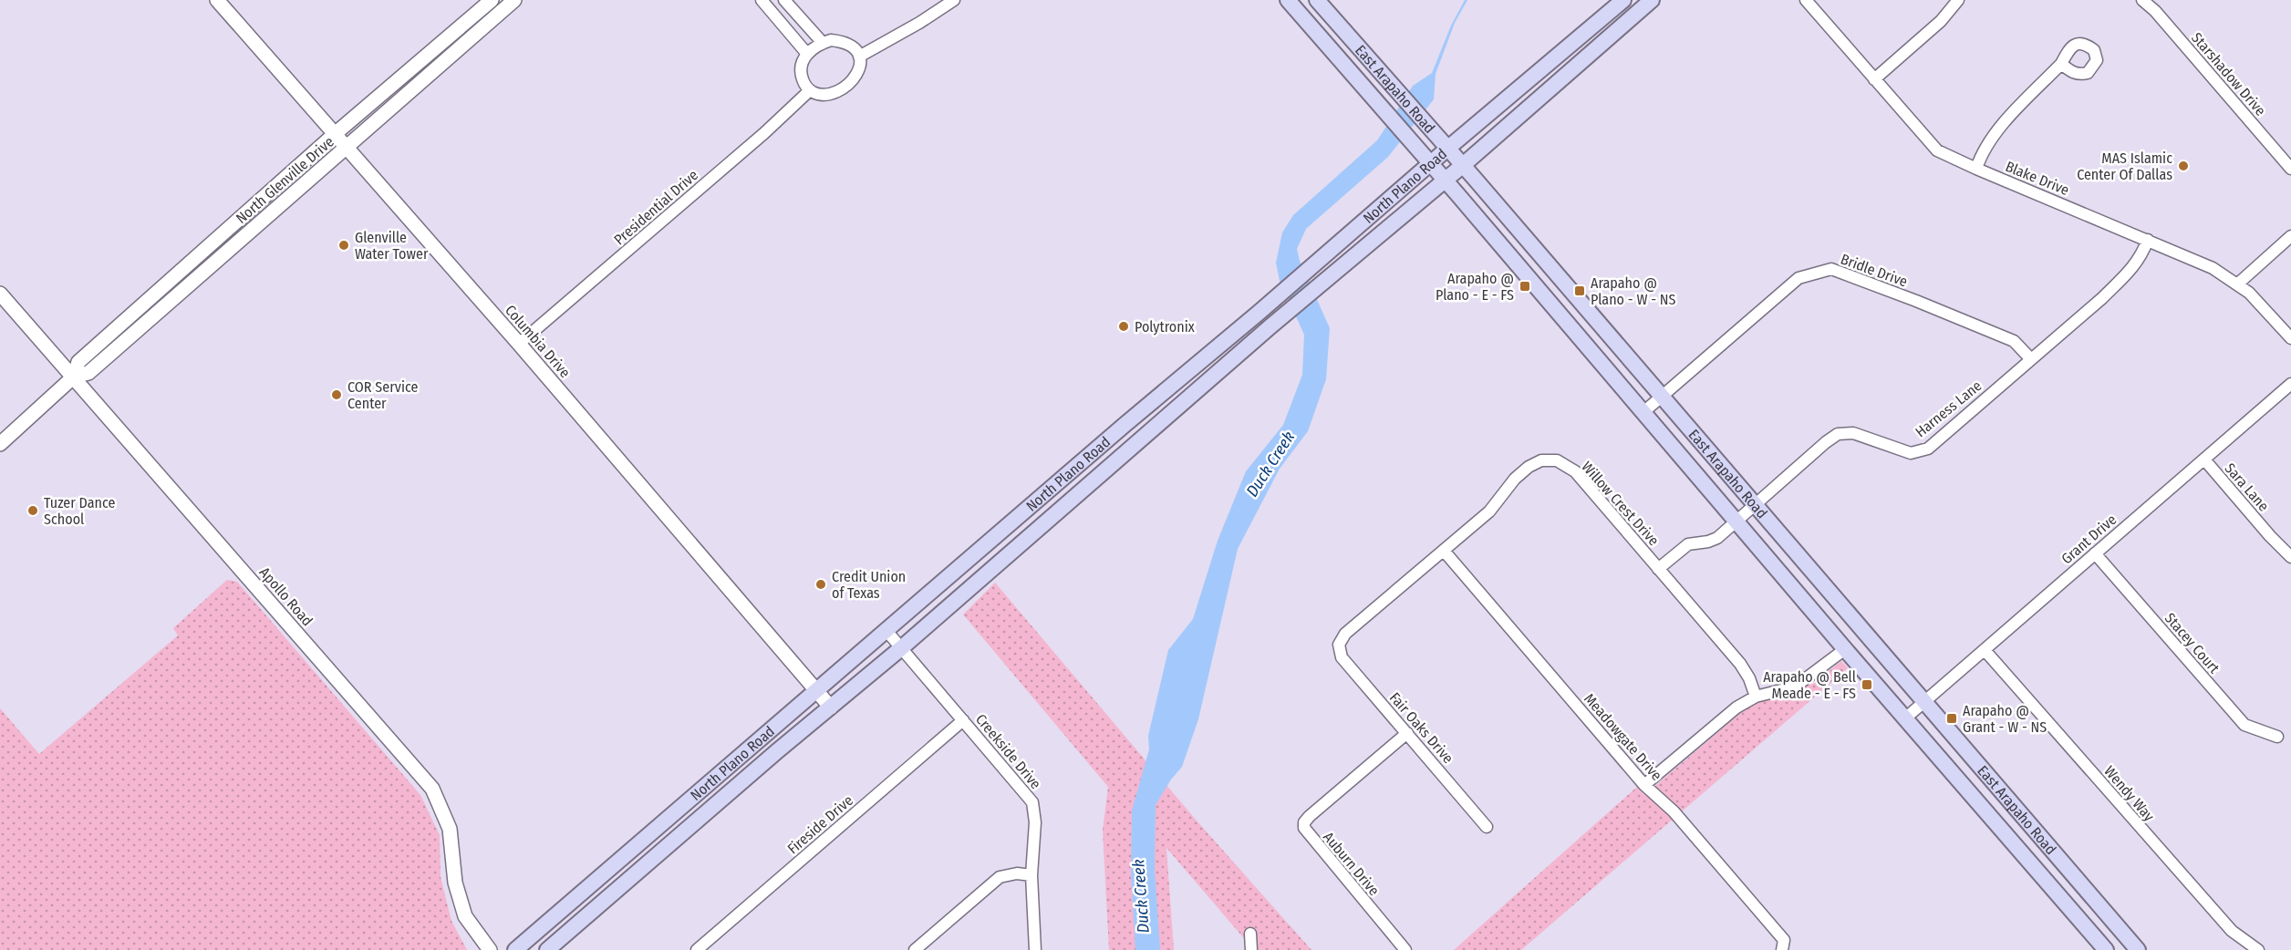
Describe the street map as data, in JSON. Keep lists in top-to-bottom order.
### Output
{
  "streets": {
    "main road": ["East Arapaho Road", "North Plano Road"],
    "street": [
      "Starshadow Drive",
      "Blake Drive",
      "North Glenville Drive",
      "Presidential Drive",
      "Bridle Drive",
      "Columbia Drive",
      "Harness Lane",
      "Sara Lane",
      "Willow Crest Drive",
      "Grant Drive",
      "Apollo Road",
      "Stacey Court",
      "Fair Oaks Drive",
      "Meadowgate Drive",
      "Creekside Drive",
      "Wendy Way",
      "Fireside Drive",
      "Auburn Drive"
    ]
  },
  "crossings": [
    ["East Arapaho Road", "North Plano Road"],
    ["East Arapaho Road", "Bridle Drive"],
    ["East Arapaho Road", "Harness Lane"],
    ["East Arapaho Road", "Grant Drive"],
    ["Blake Drive", "Harness Lane"],
    ["North Glenville Drive", "Columbia Drive"],
    ["North Glenville Drive", "Apollo Road"],
    ["North Plano Road", "Columbia Drive"],
    ["North Plano Road", "Creekside Drive"],
    ["Presidential Drive", "Columbia Drive"],
    ["Bridle Drive", "Harness Lane"],
    ["Harness Lane", "Willow Crest Drive"],
    ["Sara Lane", "Grant Drive"],
    ["Willow Crest Drive", "Fair Oaks Drive"],
    ["Willow Crest Drive", "Meadowgate Drive"],
    ["Grant Drive", "Stacey Court"],
    ["Grant Drive", "Wendy Way"],
    ["Fair Oaks Drive", "Auburn Drive"],
    ["Creekside Drive", "Fireside Drive"]
  ],
  "water": ["Duck Creek"],
  "places": {
    "other": [
      "MAS Islamic Center Of Dallas",
      "Glenville Water Tower",
      "Polytronix",
      "COR Service Center",
      "Tuzer Dance School",
      "Credit Union of Texas"
    ],
    "transit": [
      "Arapaho @ Plano - E - FS",
      "Arapaho @ Plano - W - NS",
      "Arapaho @ Bell Meade - E - FS",
      "Arapaho @ Grant - W - NS"
    ]
  }
}
